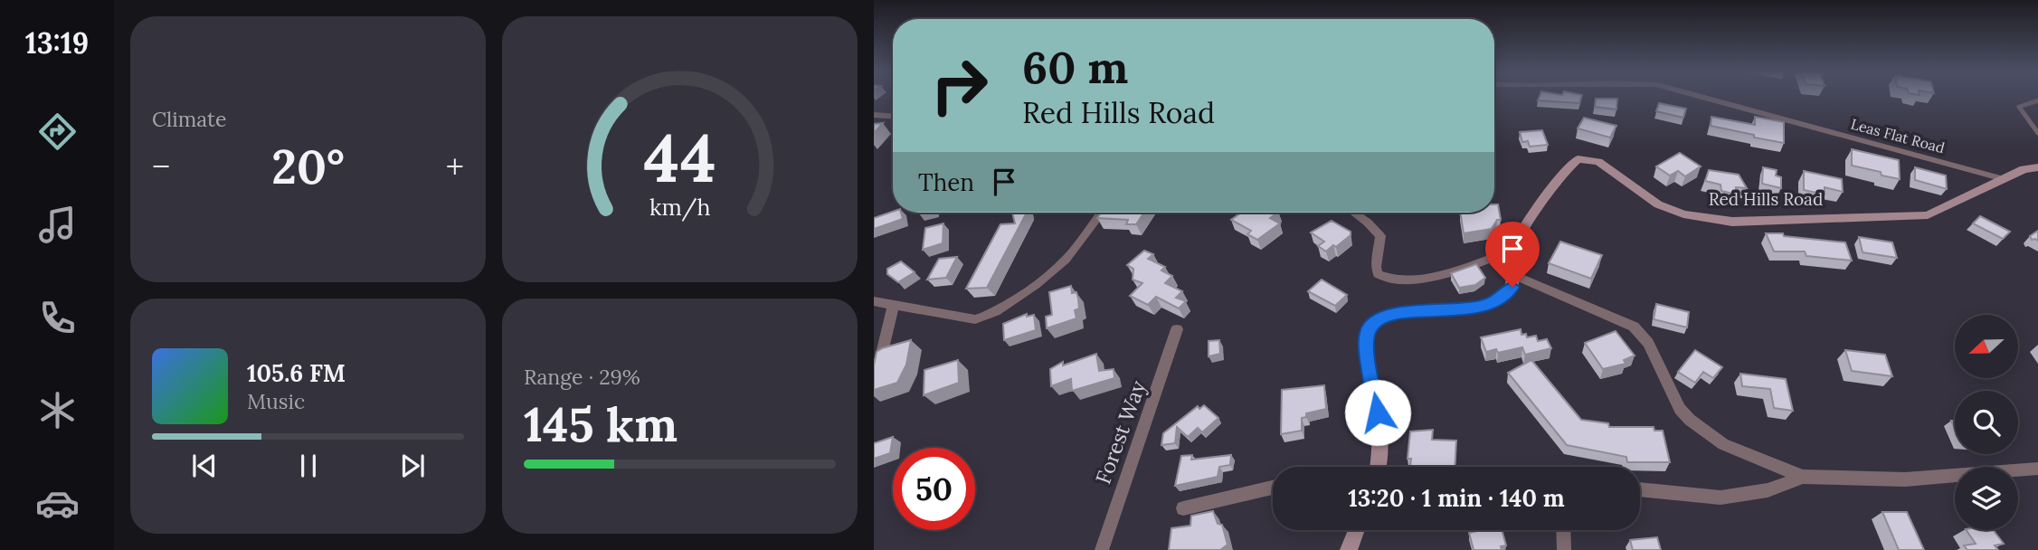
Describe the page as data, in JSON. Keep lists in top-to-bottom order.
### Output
{
  "streets": {
    "main road": ["Red Hills Road"],
    "street": ["Leas Flat Road", "Forest Way"]
  },
  "crossings": [
    ["Leas Flat Road", "Red Hills Road"]
  ],
  "north": "left",
  "page": {
    "tabs": "13:19",
    "tile": [
      "Climate",
      ["Range · 29%", "145 km"]
    ],
    "turn": ["60 m", "Red Hills Road"],
    "heat": ["−", "20°", "+"],
    "then": "Then",
    "song": ["105.6 FM", "Music"],
    "limit": "50",
    "trip": "13:20 · 1 min · 140 m",
    "gauge": ["44", "km/h"]
  }
}
